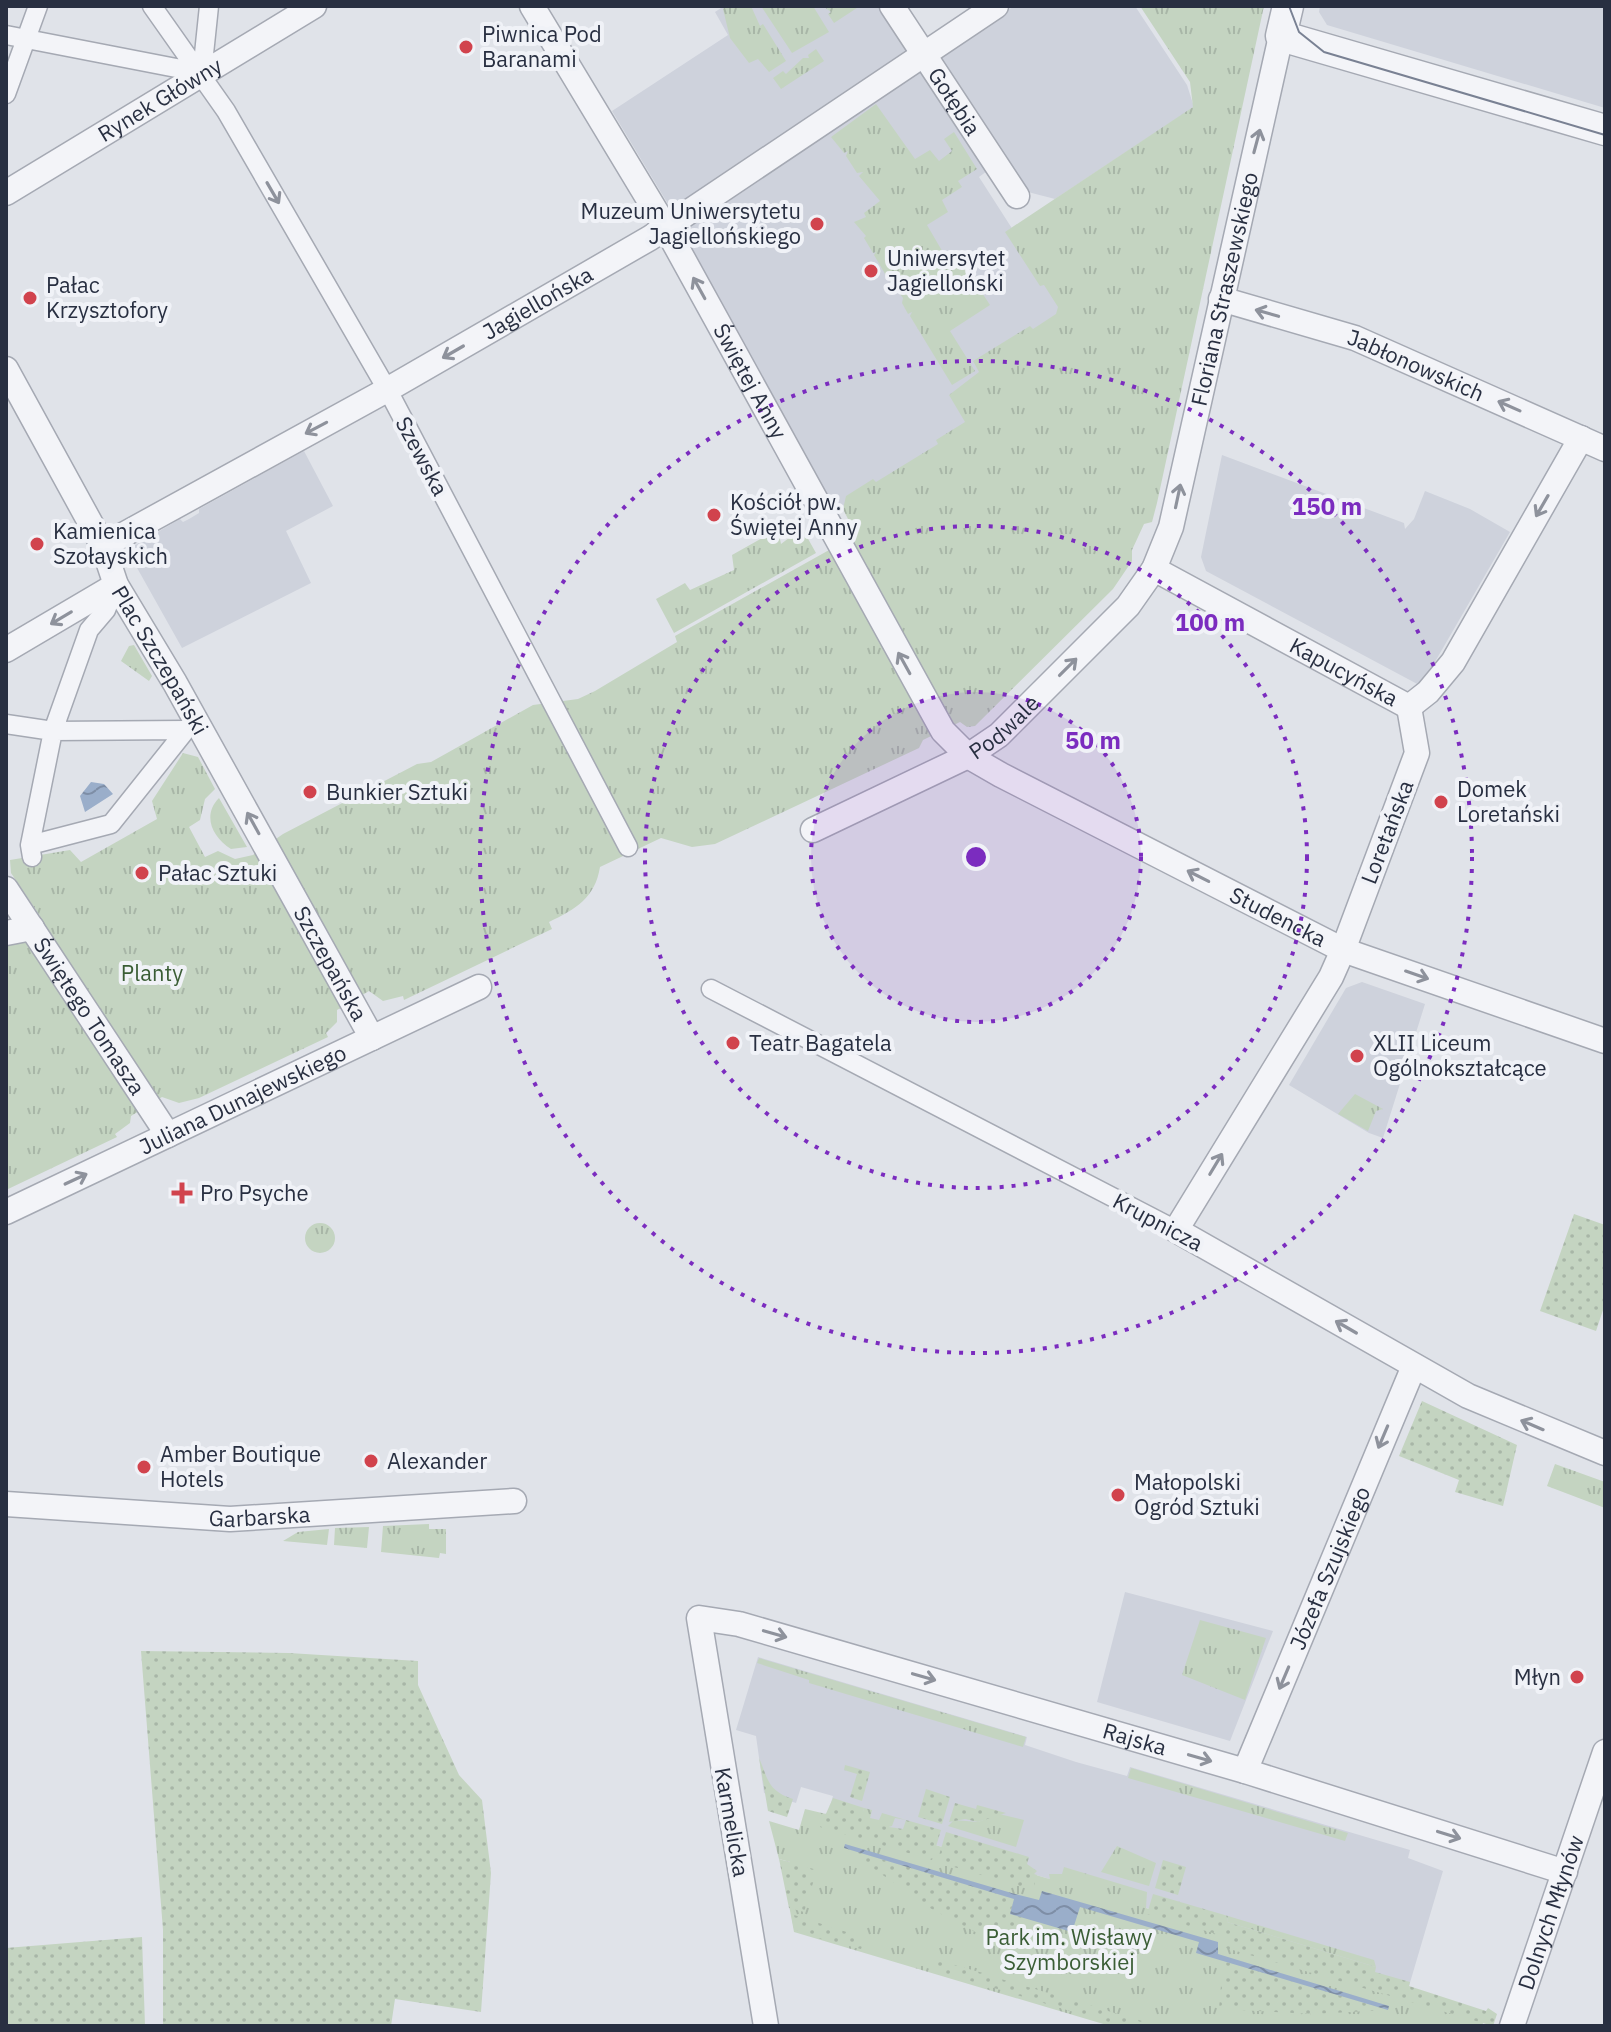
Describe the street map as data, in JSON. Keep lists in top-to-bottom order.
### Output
{
  "streets": {
    "street": [
      "Rynek Główny",
      "Gołębia",
      "Floriana Straszewskiego",
      "Jagiellońska",
      "Jabłonowskich",
      "Świętej Anny",
      "Szewska",
      "Plac Szczepański",
      "Kapucyńska",
      "Podwale",
      "Loretańska",
      "Studencka",
      "Szczepańska",
      "Świętego Tomasza",
      "Juliana Dunajewskiego",
      "Krupnicza",
      "Garbarska",
      "Józefa Szujskiego",
      "Rajska",
      "Karmelicka",
      "Dolnych Młynów"
    ]
  },
  "crossings": [
    ["Rynek Główny", "Szewska"],
    ["Gołębia", "Jagiellońska"],
    ["Floriana Straszewskiego", "Jabłonowskich"],
    ["Floriana Straszewskiego", "Kapucyńska"],
    ["Floriana Straszewskiego", "Podwale"],
    ["Jagiellońska", "Świętej Anny"],
    ["Jagiellońska", "Szewska"],
    ["Świętej Anny", "Podwale"],
    ["Świętej Anny", "Studencka"],
    ["Plac Szczepański", "Szczepańska"],
    ["Kapucyńska", "Podwale"],
    ["Kapucyńska", "Loretańska"],
    ["Podwale", "Studencka"],
    ["Loretańska", "Studencka"],
    ["Loretańska", "Krupnicza"],
    ["Szczepańska", "Juliana Dunajewskiego"],
    ["Świętego Tomasza", "Juliana Dunajewskiego"],
    ["Krupnicza", "Józefa Szujskiego"],
    ["Józefa Szujskiego", "Rajska"],
    ["Rajska", "Karmelicka"],
    ["Rajska", "Dolnych Młynów"]
  ],
  "one_way": [
    "Floriana Straszewskiego",
    "Jagiellońska",
    "Jabłonowskich",
    "Świętej Anny",
    "Szewska",
    "Plac Szczepański",
    "Podwale",
    "Loretańska",
    "Szczepańska",
    "Krupnicza",
    "Józefa Szujskiego",
    "Rajska"
  ],
  "parks": ["Planty", "Park im. Wisławy Szymborskiej"],
  "places": {
    "other": [
      "Piwnica Pod Baranami",
      "Muzeum Uniwersytetu Jagiellońskiego",
      "Uniwersytet Jagielloński",
      "Pałac Krzysztofory",
      "Kościół pw. Świętej Anny",
      "Kamienica Szołayskich",
      "Bunkier Sztuki",
      "Domek Loretański",
      "Pałac Sztuki",
      "Teatr Bagatela",
      "XLII Liceum Ogólnokształcące",
      "Alexander",
      "Amber Boutique Hotels",
      "Małopolski Ogród Sztuki",
      "Młyn"
    ],
    "health": ["Pro Psyche"]
  },
  "rings": ["150 m", "100 m", "50 m"]
}
